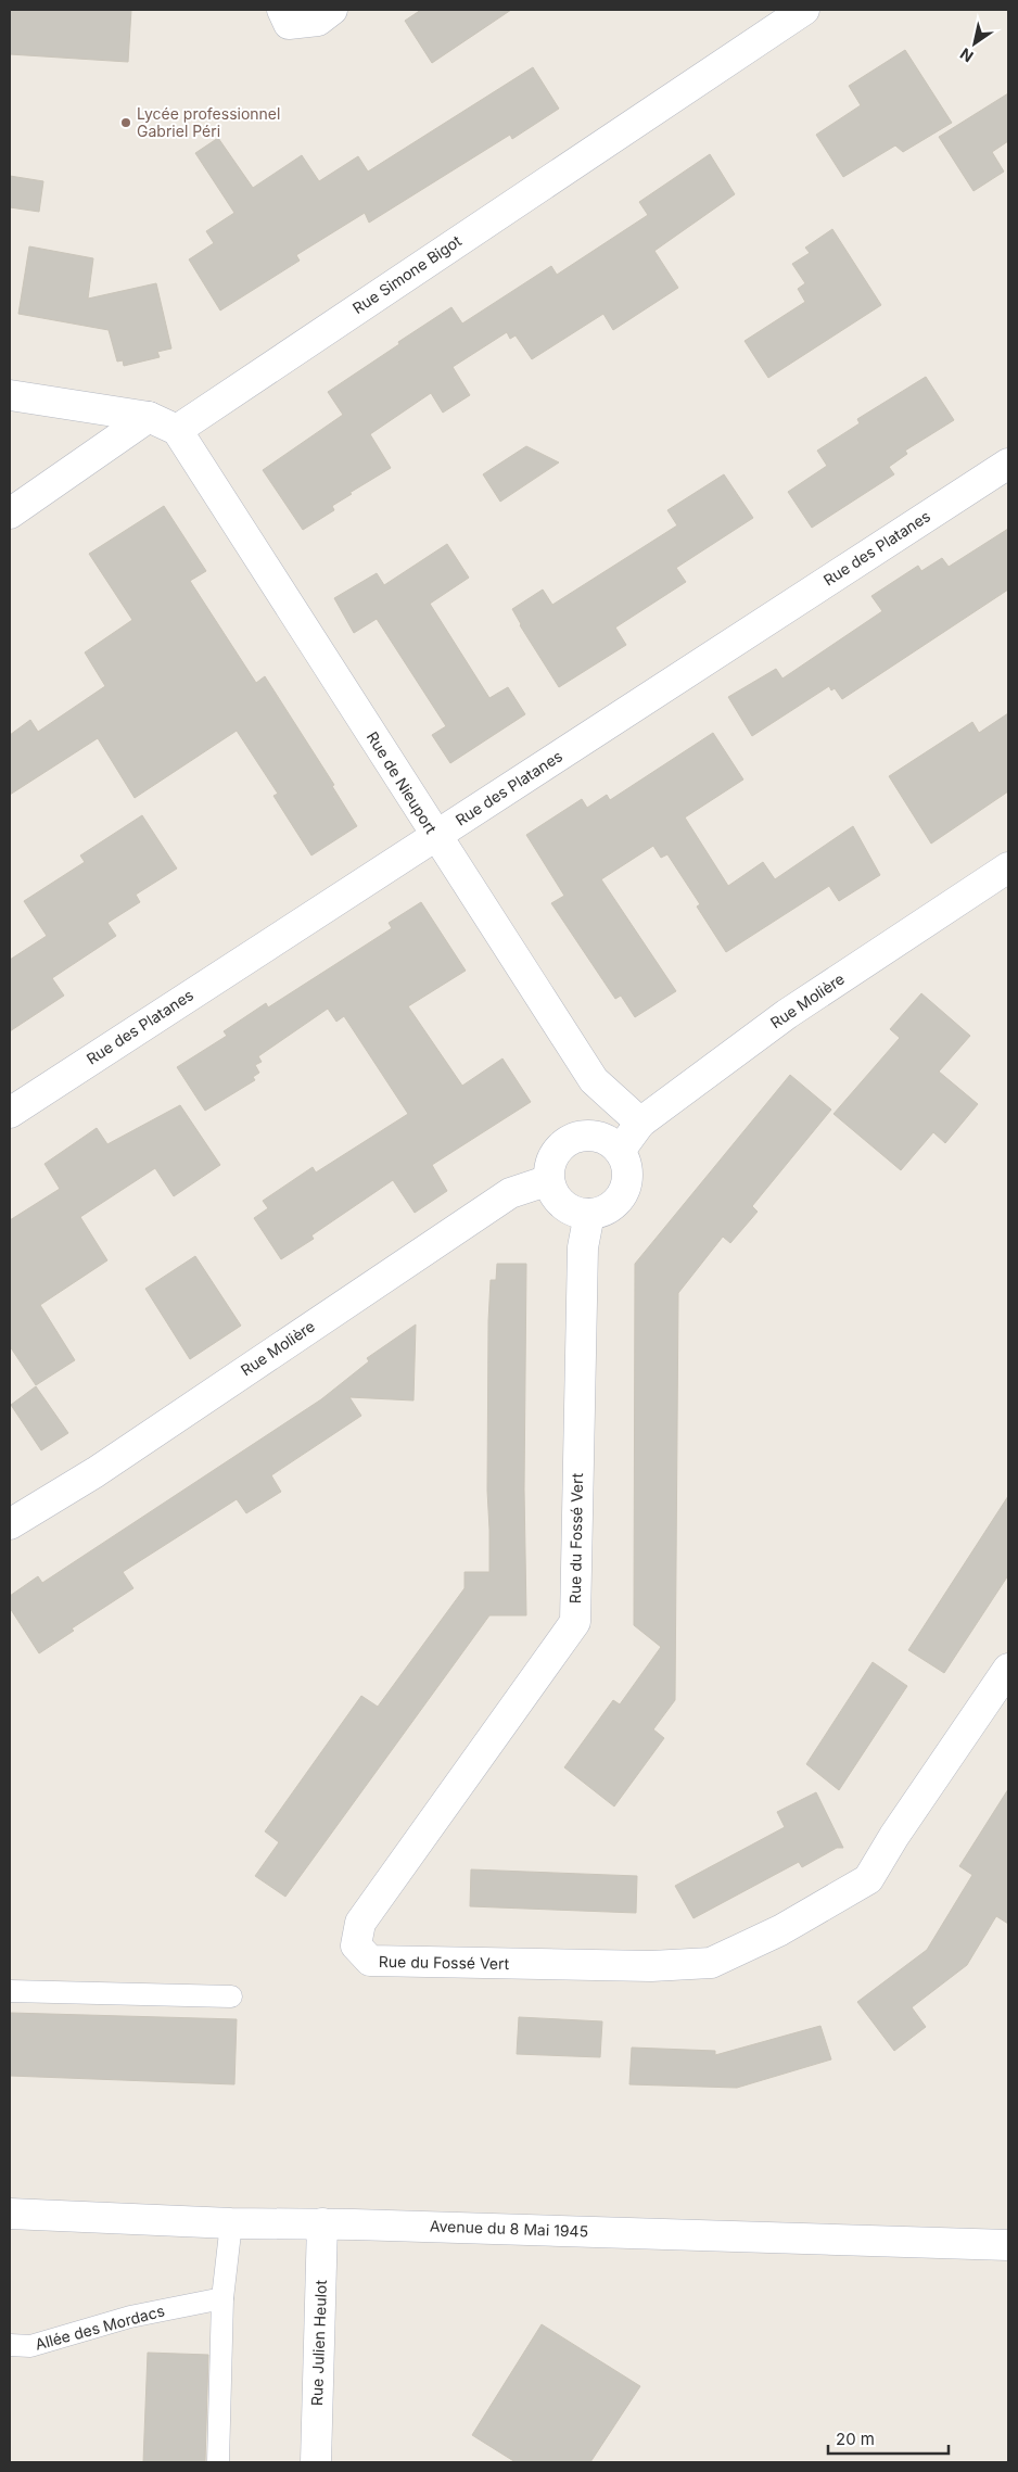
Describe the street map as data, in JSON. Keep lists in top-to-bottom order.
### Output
{
  "streets": {
    "street": [
      "Rue Simone Bigot",
      "Rue des Platanes",
      "Rue de Nieuport",
      "Rue Molière",
      "Rue du Fossé Vert",
      "Avenue du 8 Mai 1945",
      "Rue Julien Heulot"
    ],
    "lane": ["Allée des Mordacs"]
  },
  "crossings": [
    ["Rue Simone Bigot", "Rue de Nieuport"],
    ["Rue des Platanes", "Rue de Nieuport"],
    ["Rue de Nieuport", "Rue Molière"],
    ["Rue Molière", "Rue du Fossé Vert"],
    ["Avenue du 8 Mai 1945", "Rue Julien Heulot"]
  ],
  "places": ["Lycée professionnel Gabriel Péri"],
  "scale_bar": "20 m",
  "north": "bottom left"
}
